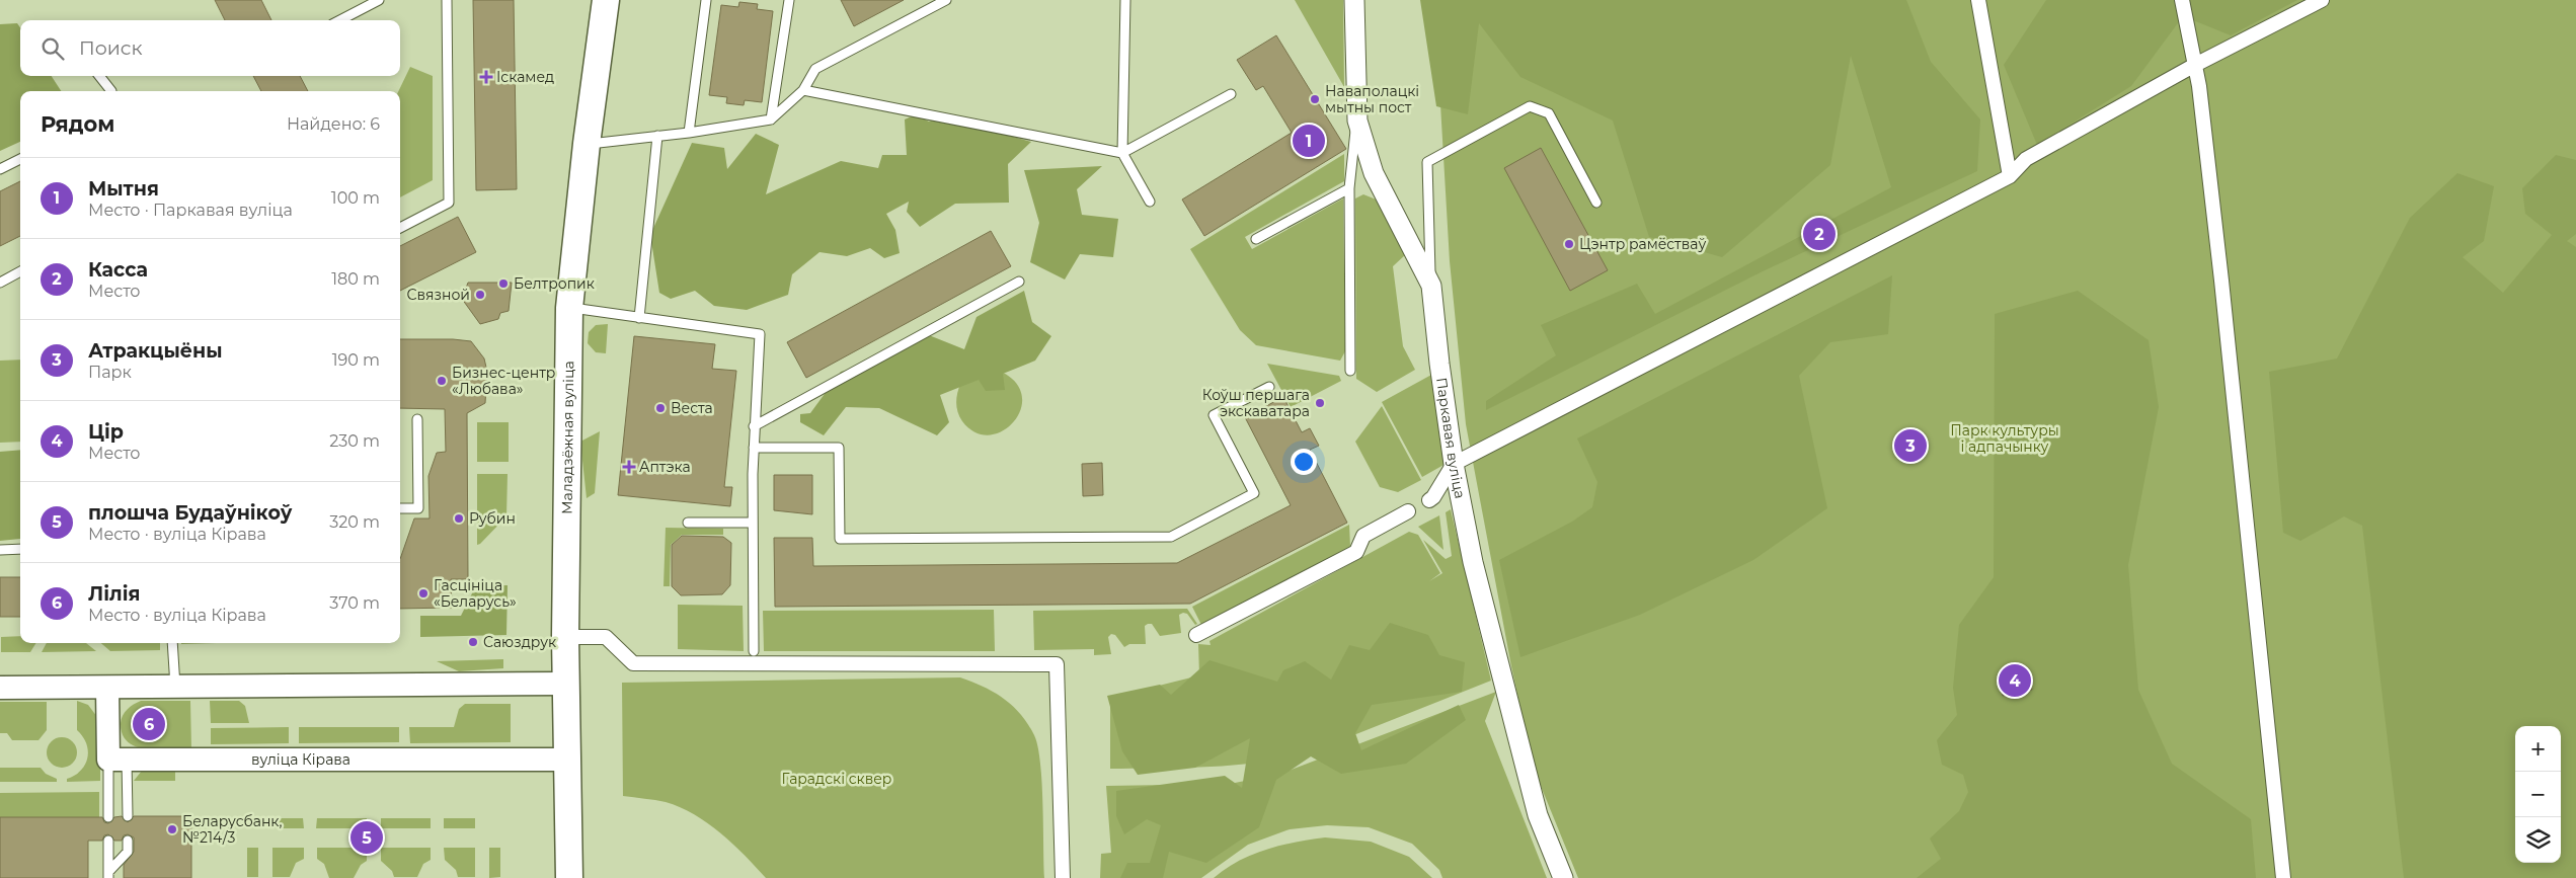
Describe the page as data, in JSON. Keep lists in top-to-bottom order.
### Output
{
  "streets": {
    "main road": ["Маладзёжная вуліца"],
    "street": ["Паркавая вуліца", "вуліца Кірава"]
  },
  "crossings": [
    ["Маладзёжная вуліца", "вуліца Кірава"]
  ],
  "parks": ["Парк культуры і адпачынку", "Гарадскі сквер"],
  "places": {
    "health": ["Іскамед", "Аптэка"],
    "other": [
      "Наваполацкі мытны пост",
      "Цэнтр рамёстваў",
      "Белтропик",
      "Связной",
      "Бизнес-центр «Любава»",
      "Коўш першага экскаватара",
      "Веста",
      "Рубин",
      "Гасцініца «Беларусь»",
      "Саюздрук",
      "Беларусбанк, №214/3"
    ]
  },
  "page": {
    "search": "Поиск",
    "heading": ["Рядом", "Найдено: 6"],
    "pins": [
      "1",
      "2",
      "3",
      "4",
      "6",
      "5"
    ],
    "list": [
      {
        "mark": "1",
        "name": "Мытня",
        "note": "Место · Паркавая вуліца",
        "value": "100 m"
      },
      {
        "mark": "2",
        "name": "Касса",
        "note": "Место",
        "value": "180 m"
      },
      {
        "mark": "3",
        "name": "Атракцыёны",
        "note": "Парк",
        "value": "190 m"
      },
      {
        "mark": "4",
        "name": "Цір",
        "note": "Место",
        "value": "230 m"
      },
      {
        "mark": "5",
        "name": "плошча Будаўнікоў",
        "note": "Место · вуліца Кірава",
        "value": "320 m"
      },
      {
        "mark": "6",
        "name": "Лілія",
        "note": "Место · вуліца Кірава",
        "value": "370 m"
      }
    ],
    "map_buttons": ["+", "−"]
  }
}
